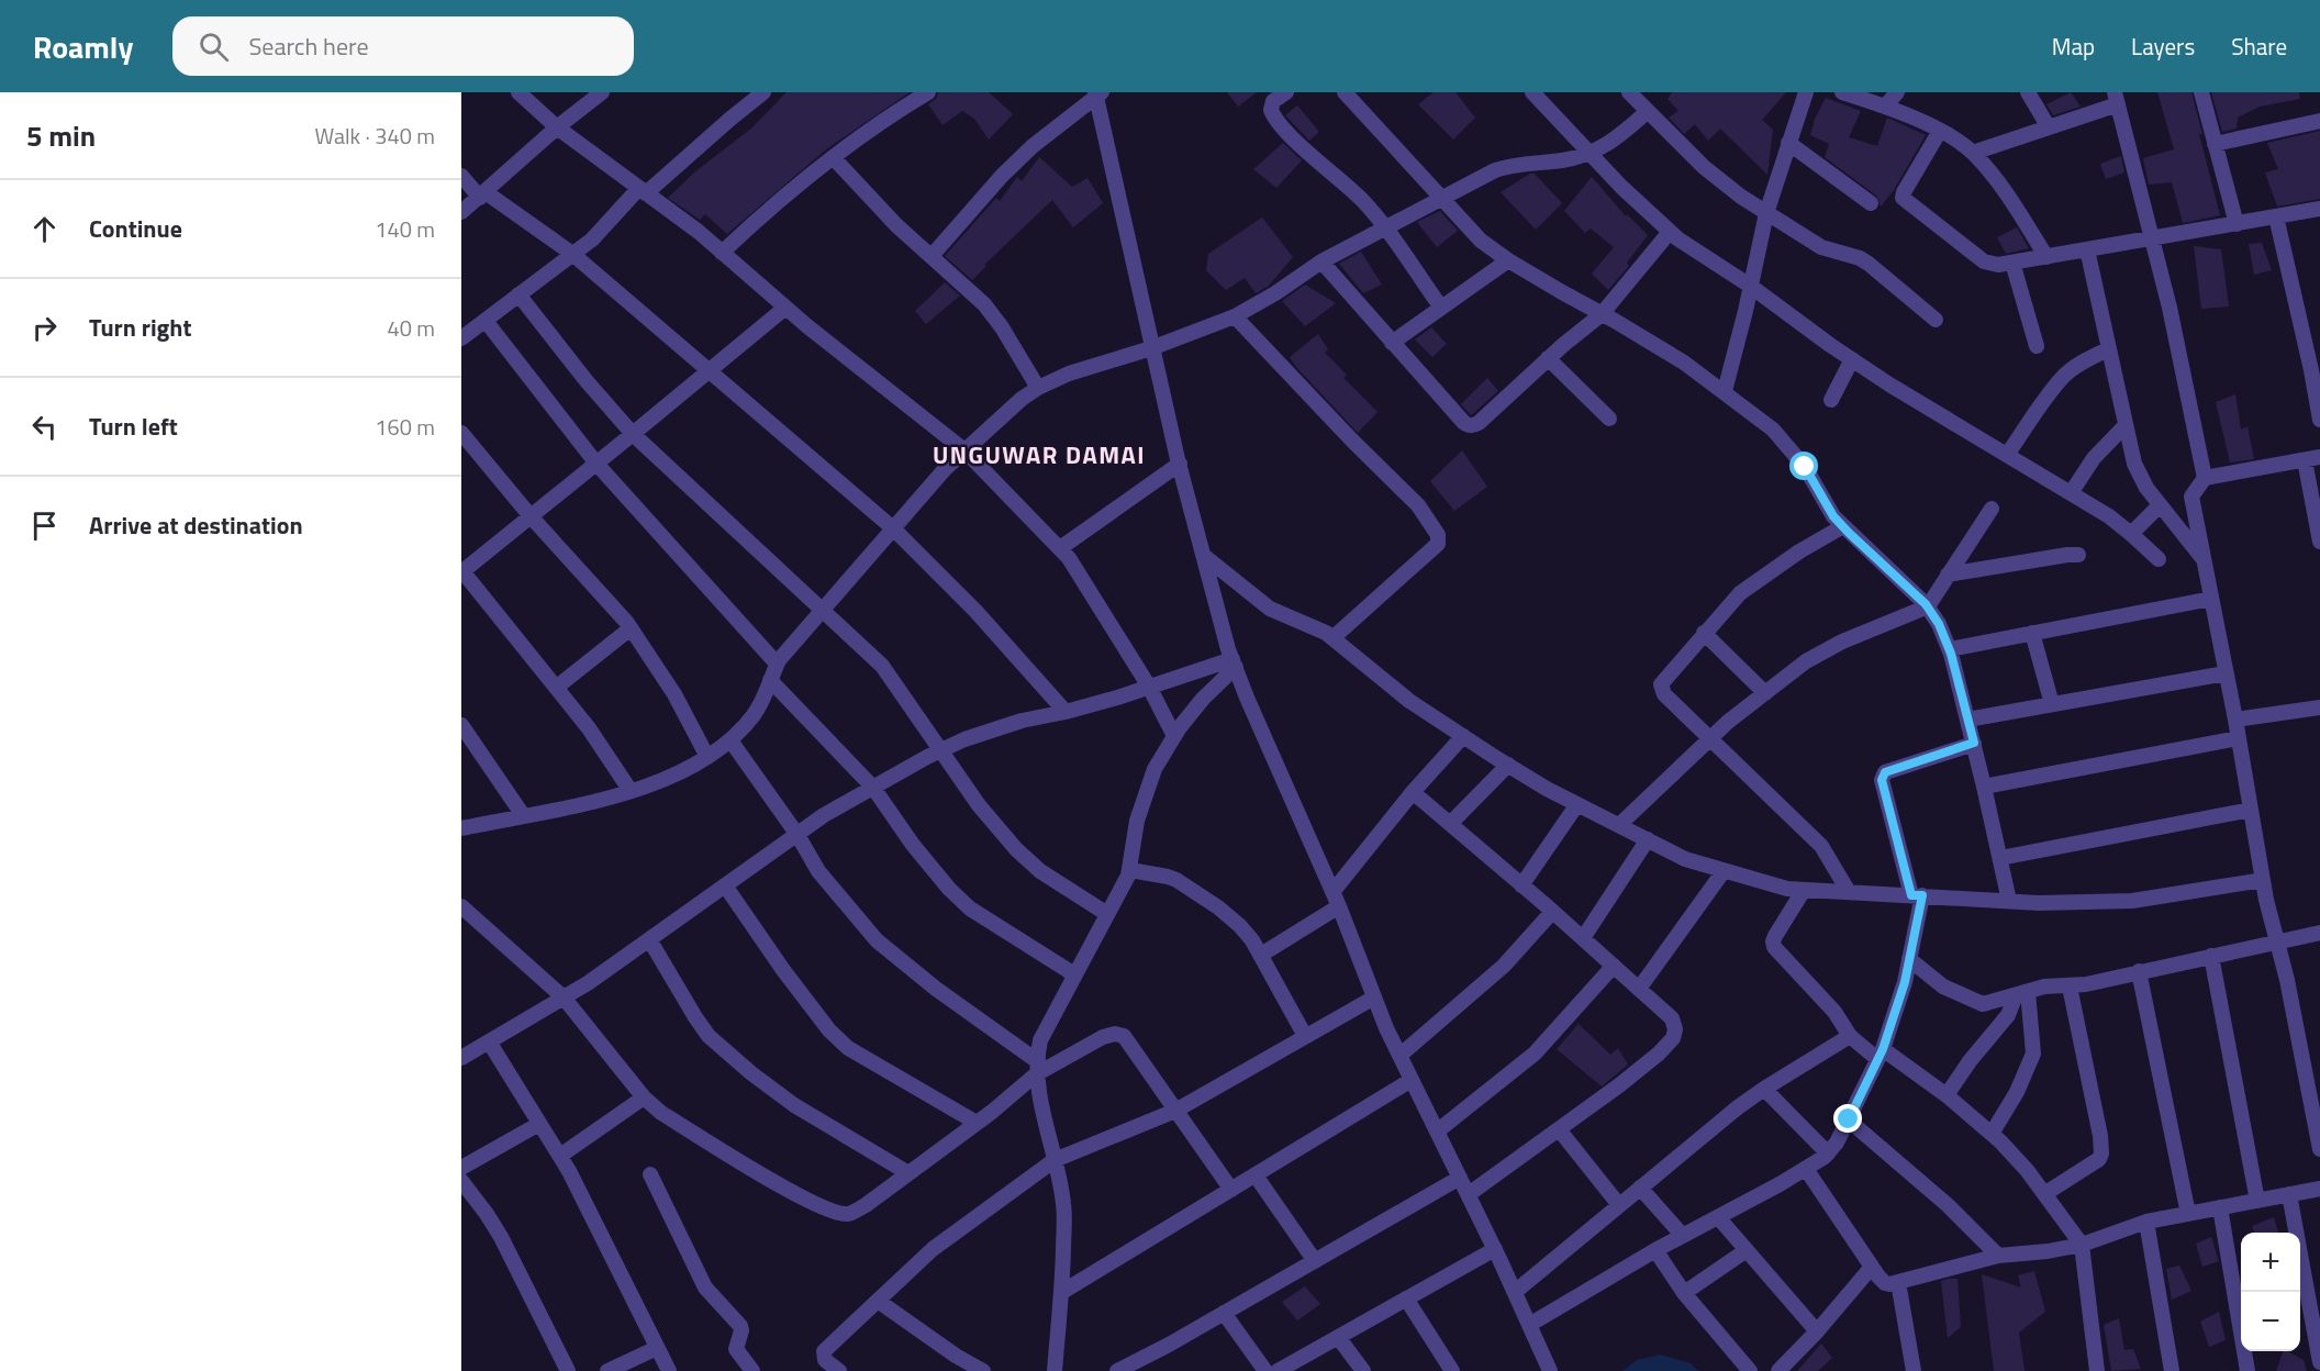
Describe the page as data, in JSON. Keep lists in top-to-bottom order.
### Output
{
  "districts": ["UNGUWAR DAMAI"],
  "page": {
    "header": "Roamly",
    "search": "Search here",
    "nav": ["Map", "Layers", "Share"],
    "heading": ["5 min", "Walk · 340 m"],
    "list": [
      ["Continue", "140 m"],
      ["Turn right", "40 m"],
      ["Turn left", "160 m"],
      "Arrive at destination"
    ],
    "map_buttons": ["+", "−"]
  }
}
